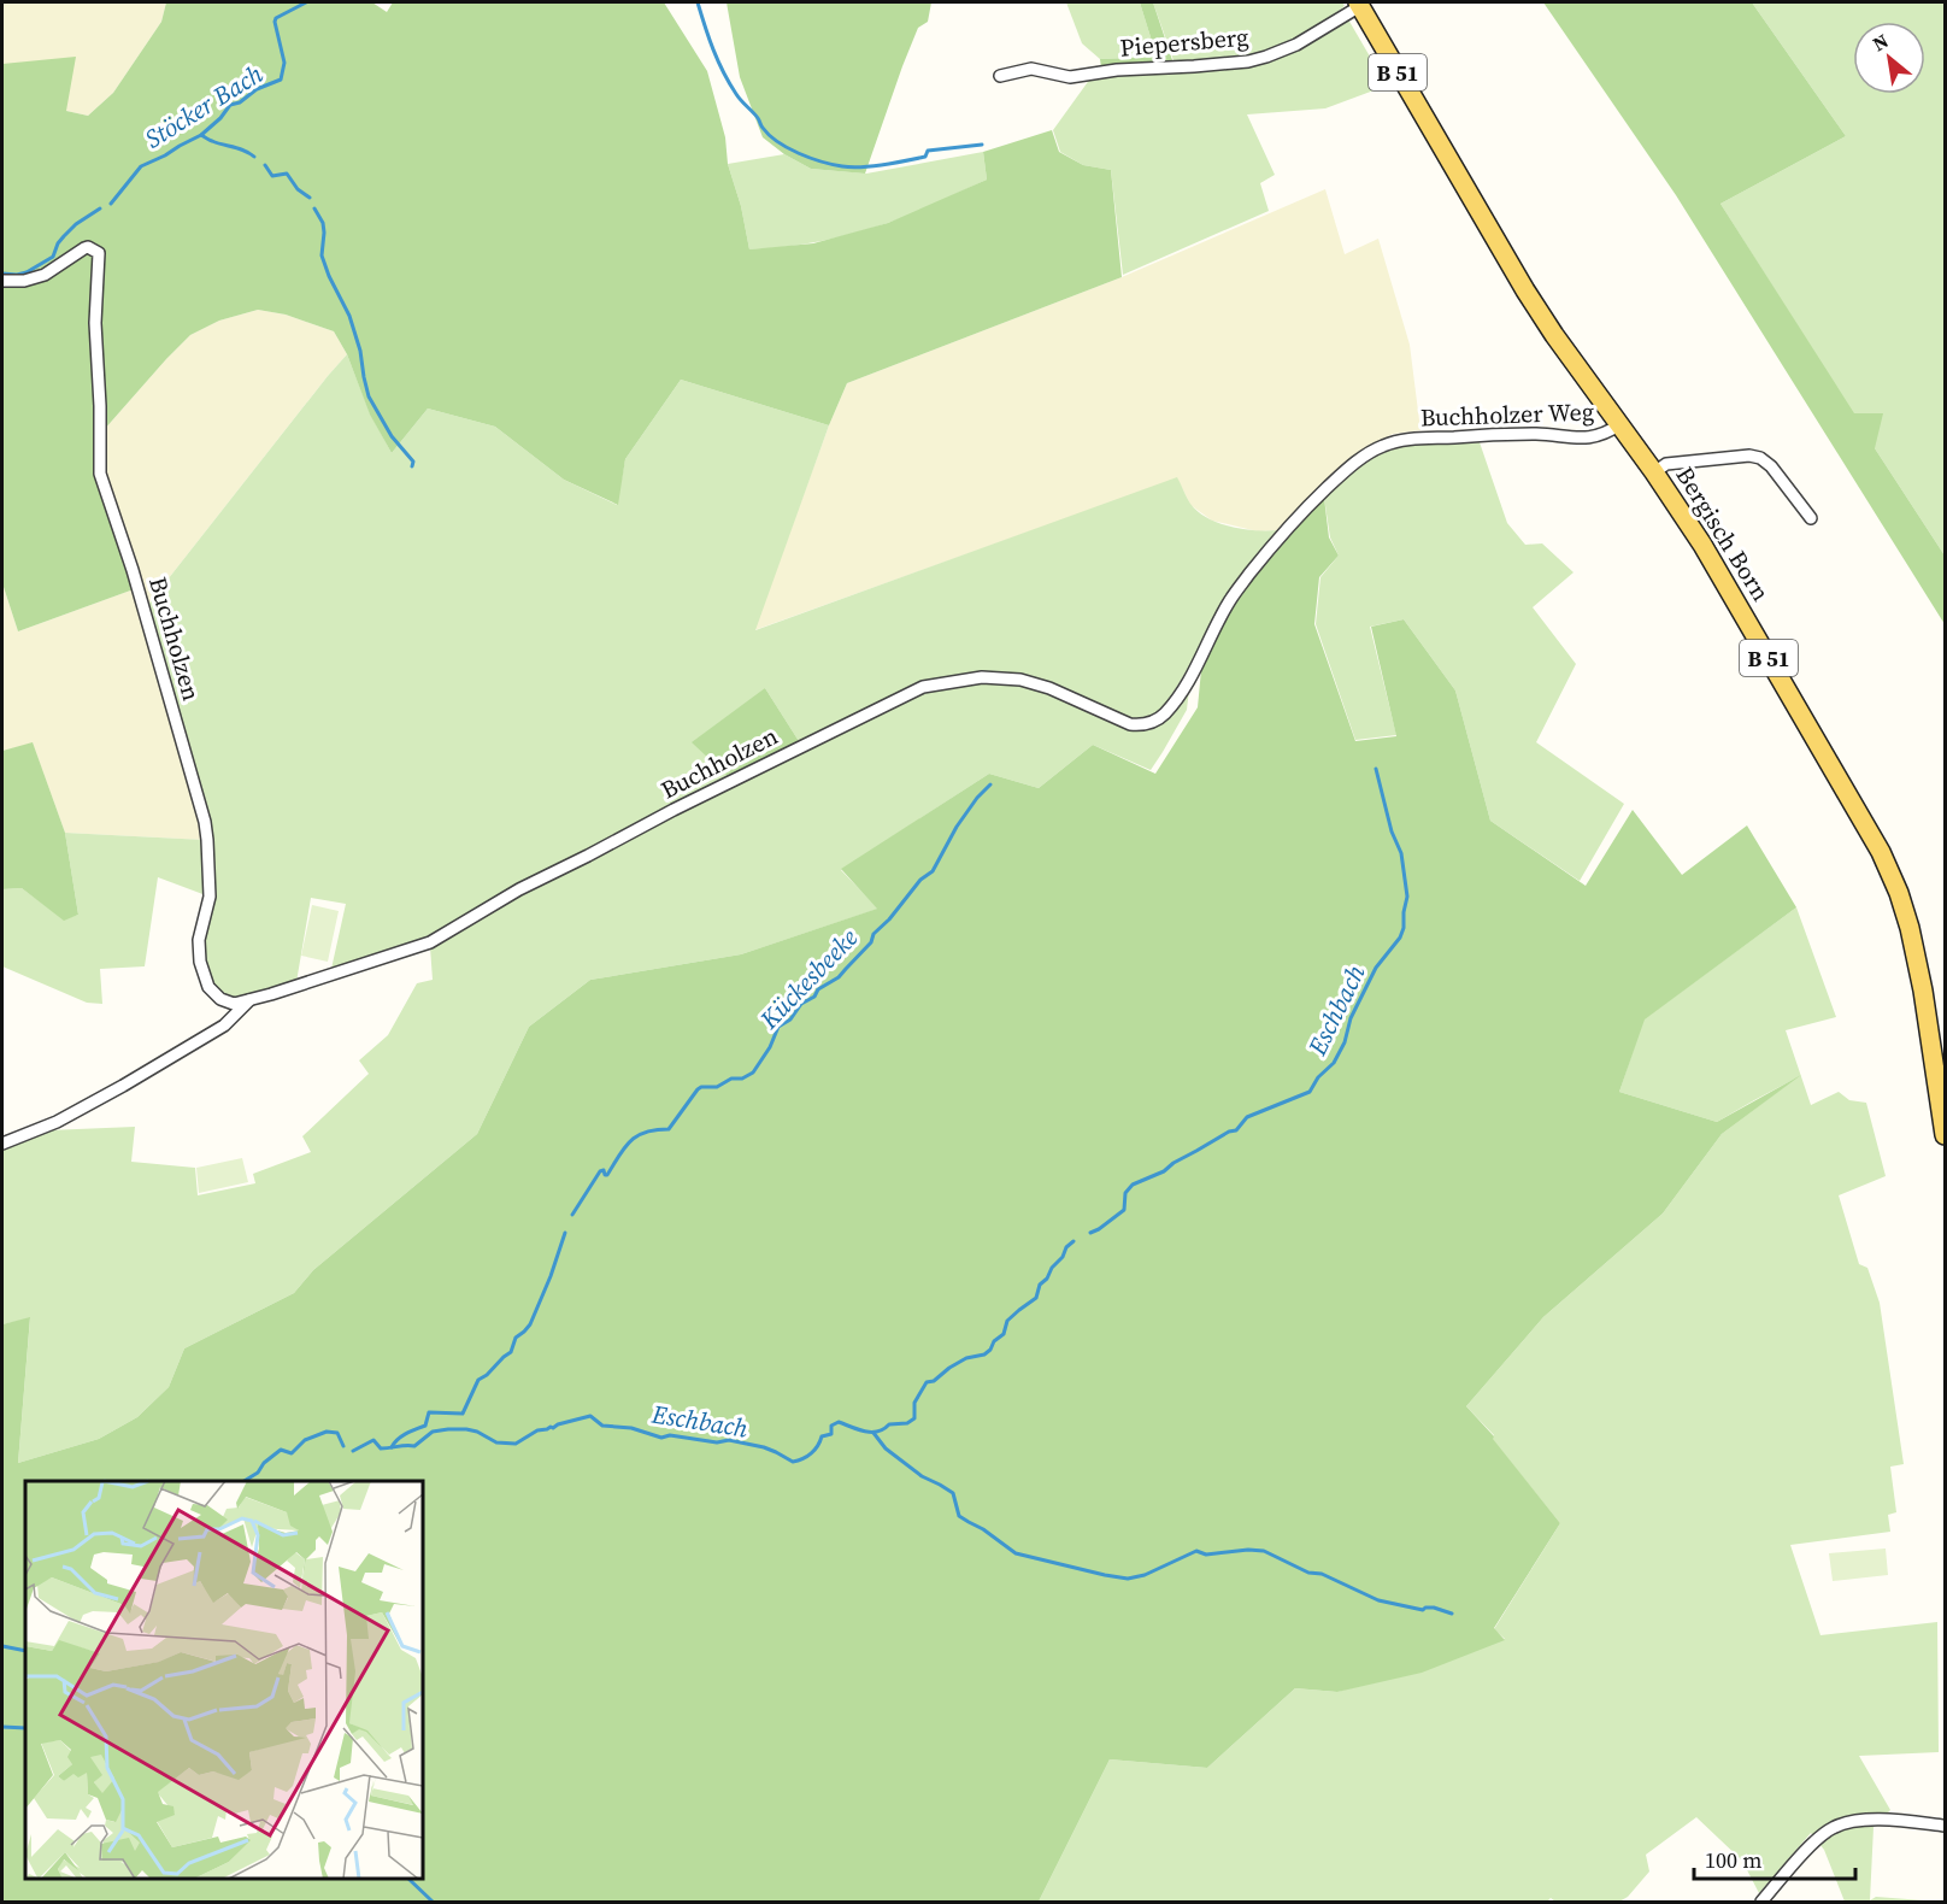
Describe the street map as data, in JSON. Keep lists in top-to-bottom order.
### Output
{
  "streets": {
    "main road": ["B 51", "Bergisch Born"],
    "street": ["Piepersberg", "Buchholzer Weg", "Buchholzen"]
  },
  "crossings": [
    ["Piepersberg", "Bergisch Born"],
    ["Buchholzer Weg", "Bergisch Born"],
    ["Buchholzer Weg", "Buchholzen"]
  ],
  "water": ["Stöcker Bach", "Kückesbeeke", "Eschbach"],
  "scale_bar": "100 m",
  "north": "top left"
}
